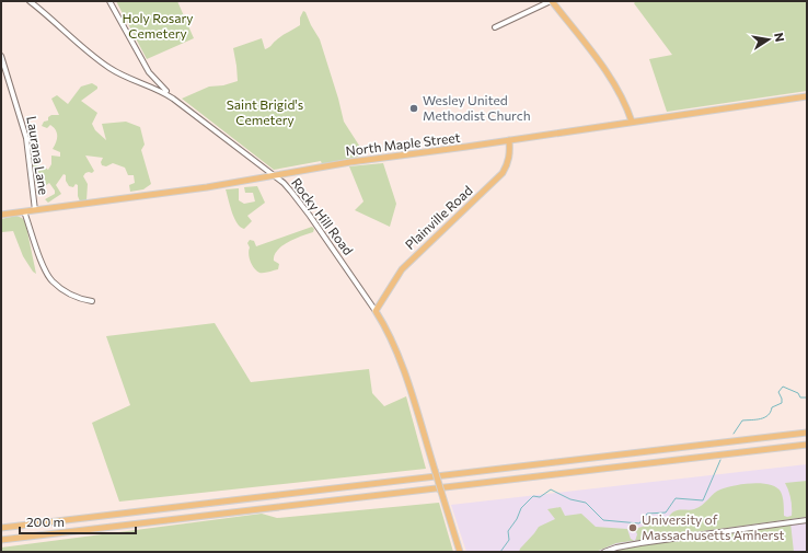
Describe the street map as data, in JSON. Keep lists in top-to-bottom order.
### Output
{
  "streets": {
    "main road": ["North Maple Street", "Rocky Hill Road", "Plainville Road"],
    "street": ["Laurana Lane"]
  },
  "crossings": [
    ["North Maple Street", "Laurana Lane"],
    ["North Maple Street", "Rocky Hill Road"],
    ["North Maple Street", "Plainville Road"],
    ["Rocky Hill Road", "Plainville Road"]
  ],
  "parks": ["Holy Rosary Cemetery", "Saint Brigid's Cemetery"],
  "places": ["Wesley United Methodist Church", "University of Massachusetts Amherst"],
  "scale_bar": "200 m",
  "north": "right"
}
